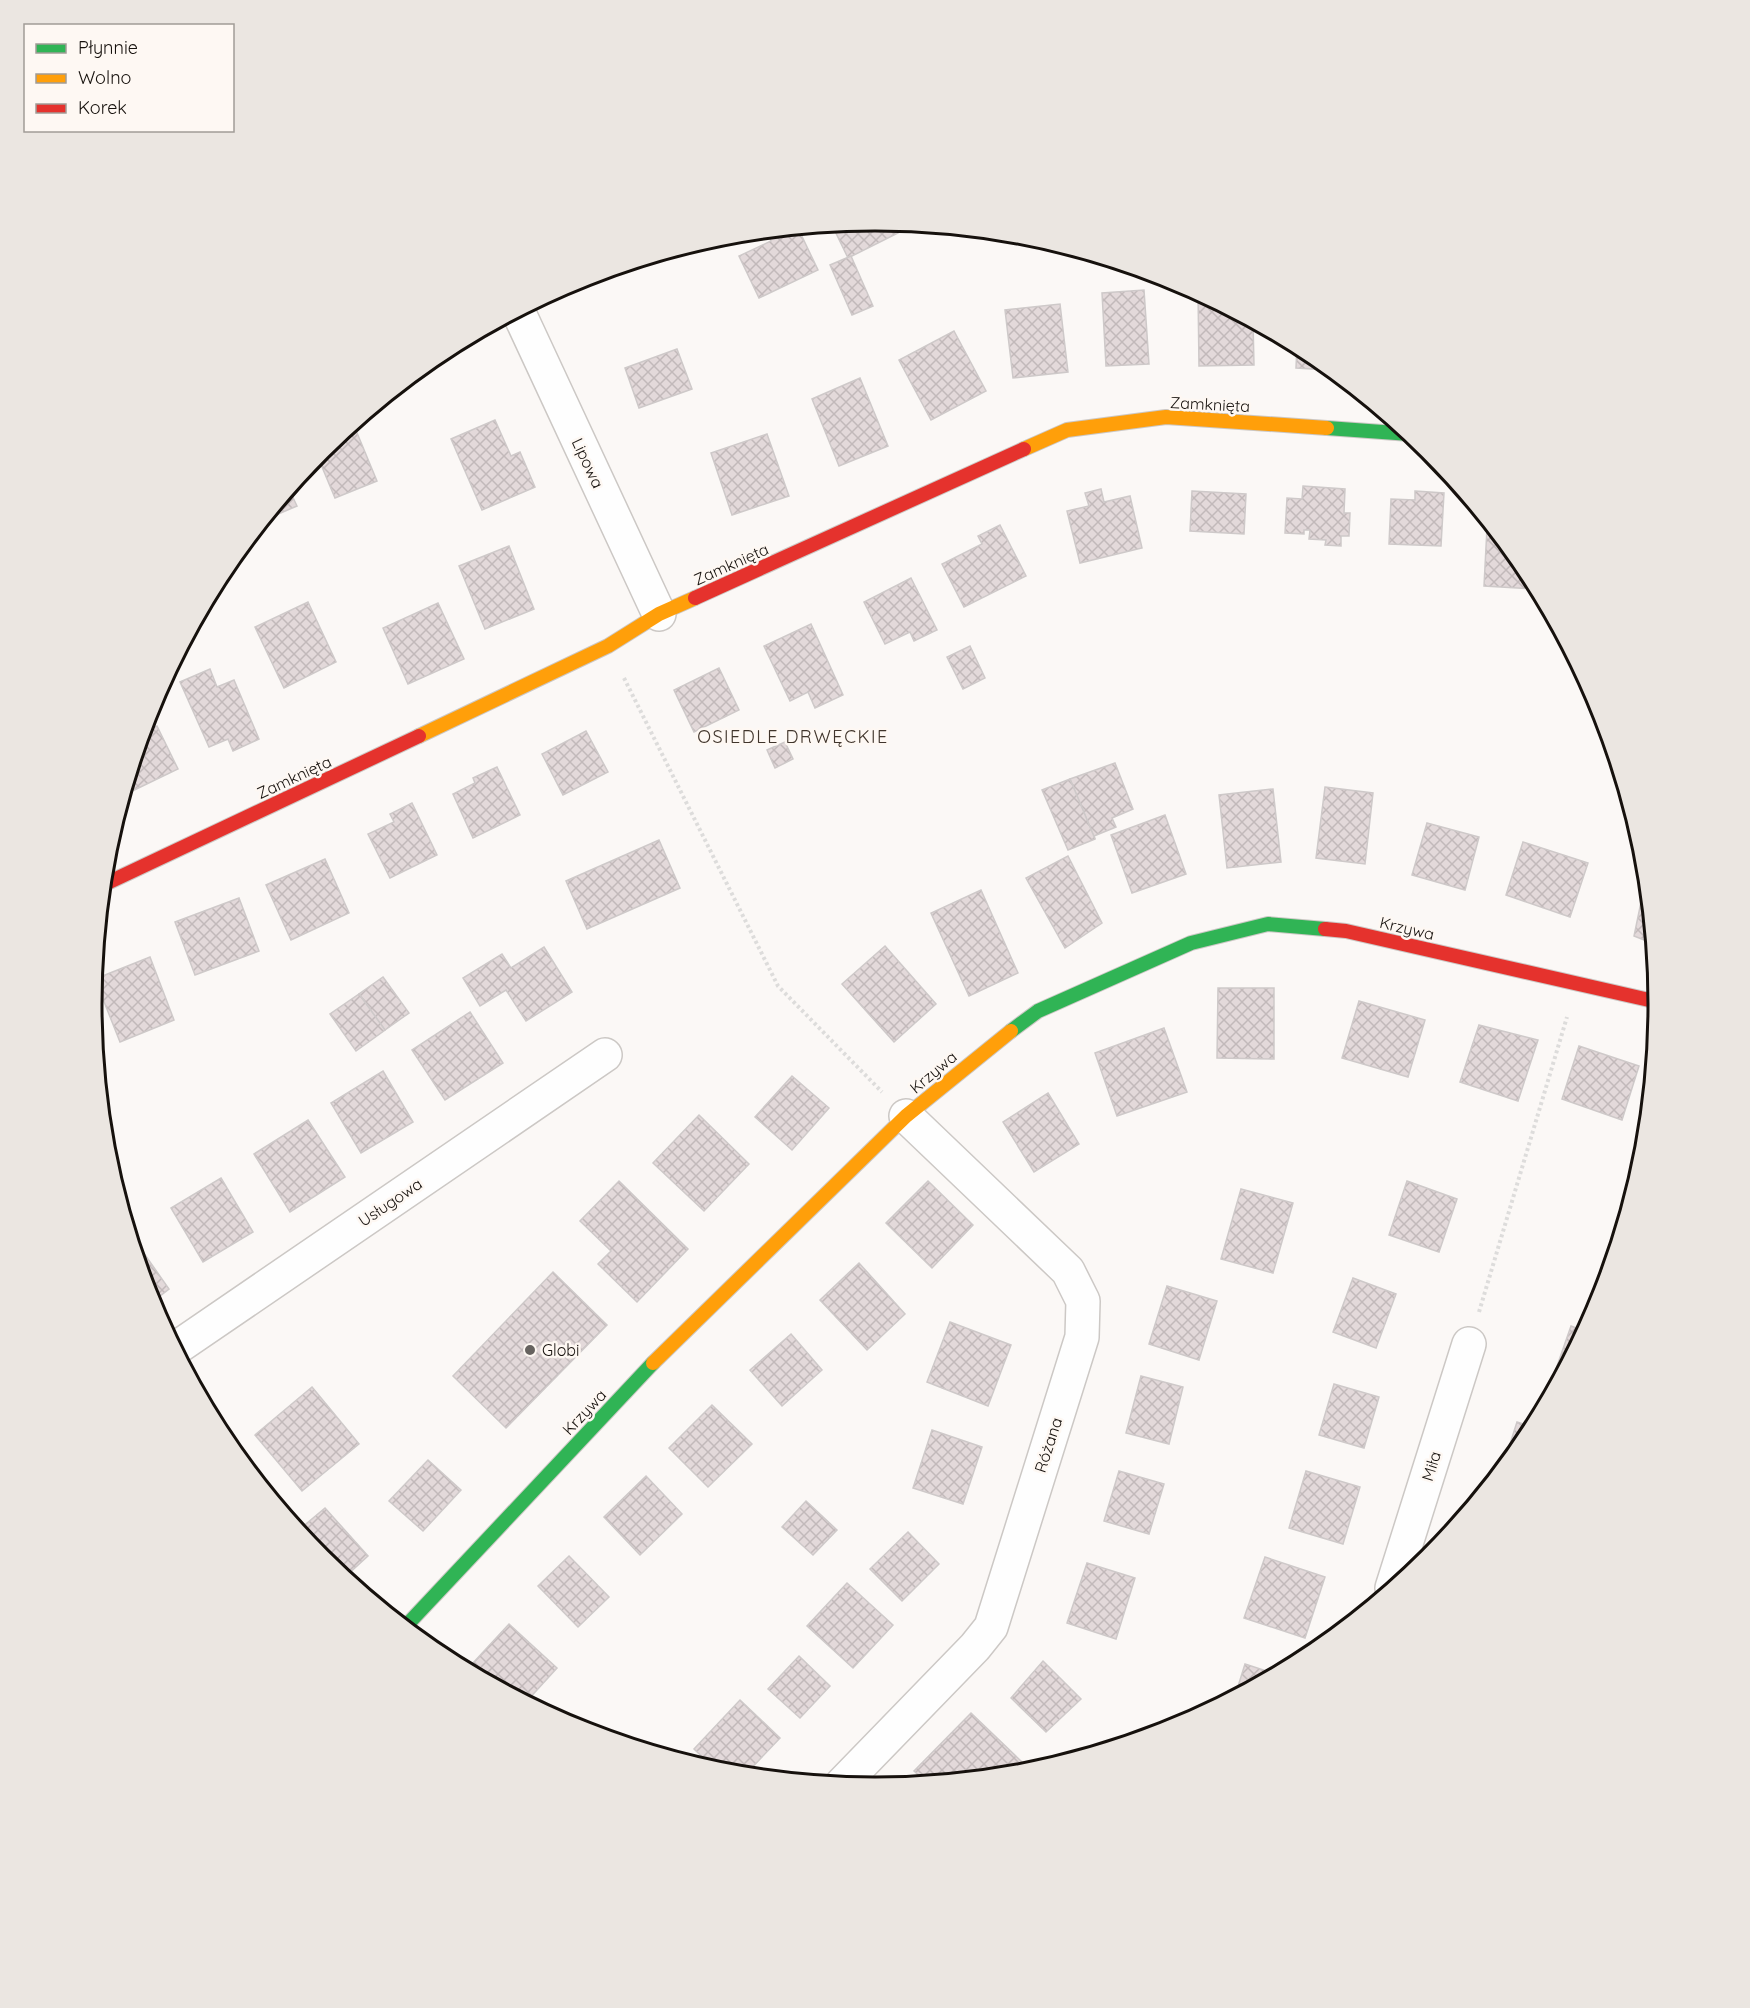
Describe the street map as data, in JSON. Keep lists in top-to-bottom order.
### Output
{
  "streets": {
    "street": [
      "Zamknięta",
      "Lipowa",
      "Krzywa",
      "Usługowa",
      "Różana",
      "Miła"
    ]
  },
  "crossings": [
    ["Zamknięta", "Lipowa"],
    ["Krzywa", "Różana"]
  ],
  "districts": ["OSIEDLE DRWĘCKIE"],
  "places": ["Globi"],
  "legend": ["Płynnie", "Wolno", "Korek"]
}
